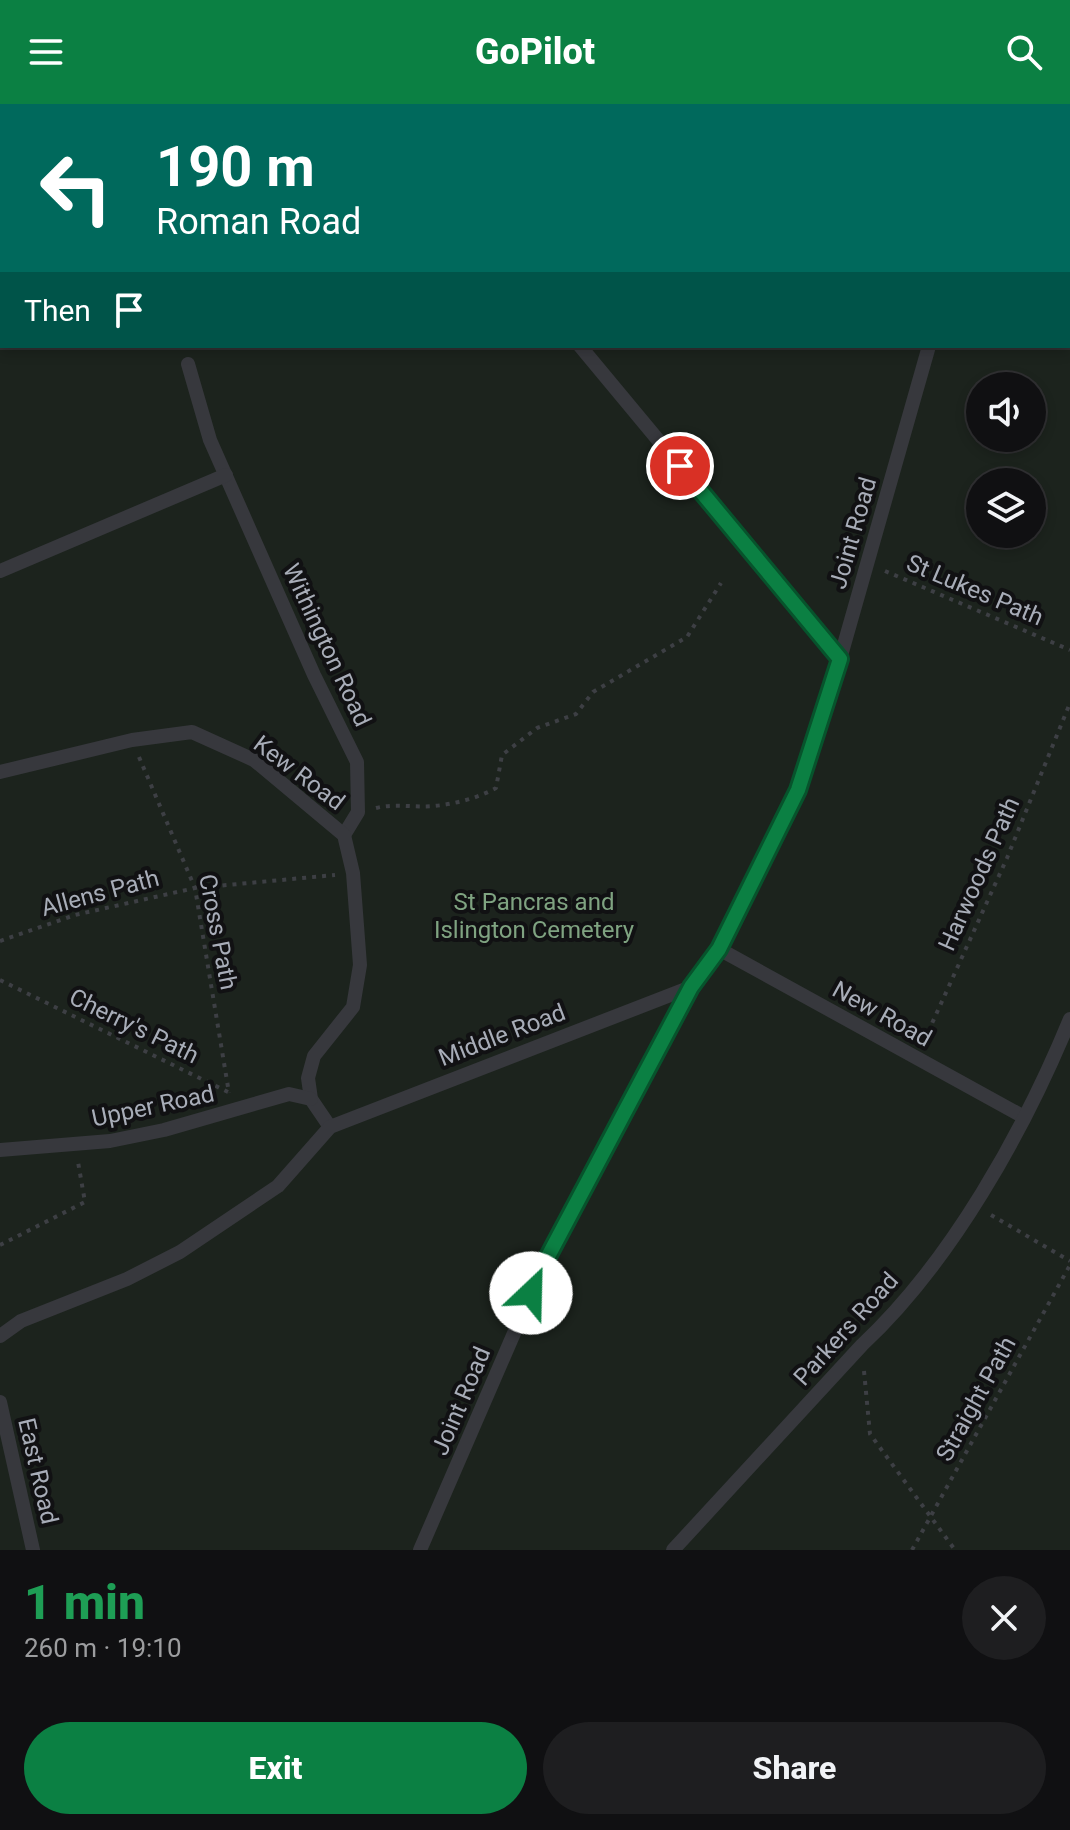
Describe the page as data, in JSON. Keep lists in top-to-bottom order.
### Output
{
  "streets": {
    "lane": [
      "Joint Road",
      "Withington Road",
      "Kew Road",
      "New Road",
      "Middle Road",
      "Upper Road",
      "Parkers Road",
      "East Road"
    ],
    "path": [
      "St Lukes Path",
      "Harwoods Path",
      "Allens Path",
      "Cross Path",
      "Cherry's Path",
      "Straight Path"
    ]
  },
  "crossings": [
    ["Joint Road", "St Lukes Path"],
    ["Joint Road", "New Road"],
    ["Joint Road", "Middle Road"],
    ["Kew Road", "Allens Path"],
    ["Kew Road", "Cross Path"],
    ["Kew Road", "Upper Road"],
    ["Harwoods Path", "New Road"],
    ["Allens Path", "Cross Path"],
    ["Cross Path", "Cherry's Path"],
    ["New Road", "Parkers Road"],
    ["Cherry's Path", "Upper Road"]
  ],
  "parks": ["St Pancras and Islington Cemetery"],
  "page": {
    "header": "GoPilot",
    "turn": ["190 m", "Roman Road"],
    "then": "Then",
    "heading": ["1 min", "260 m · 19:10"],
    "buttons": ["Exit", "Share"]
  }
}
